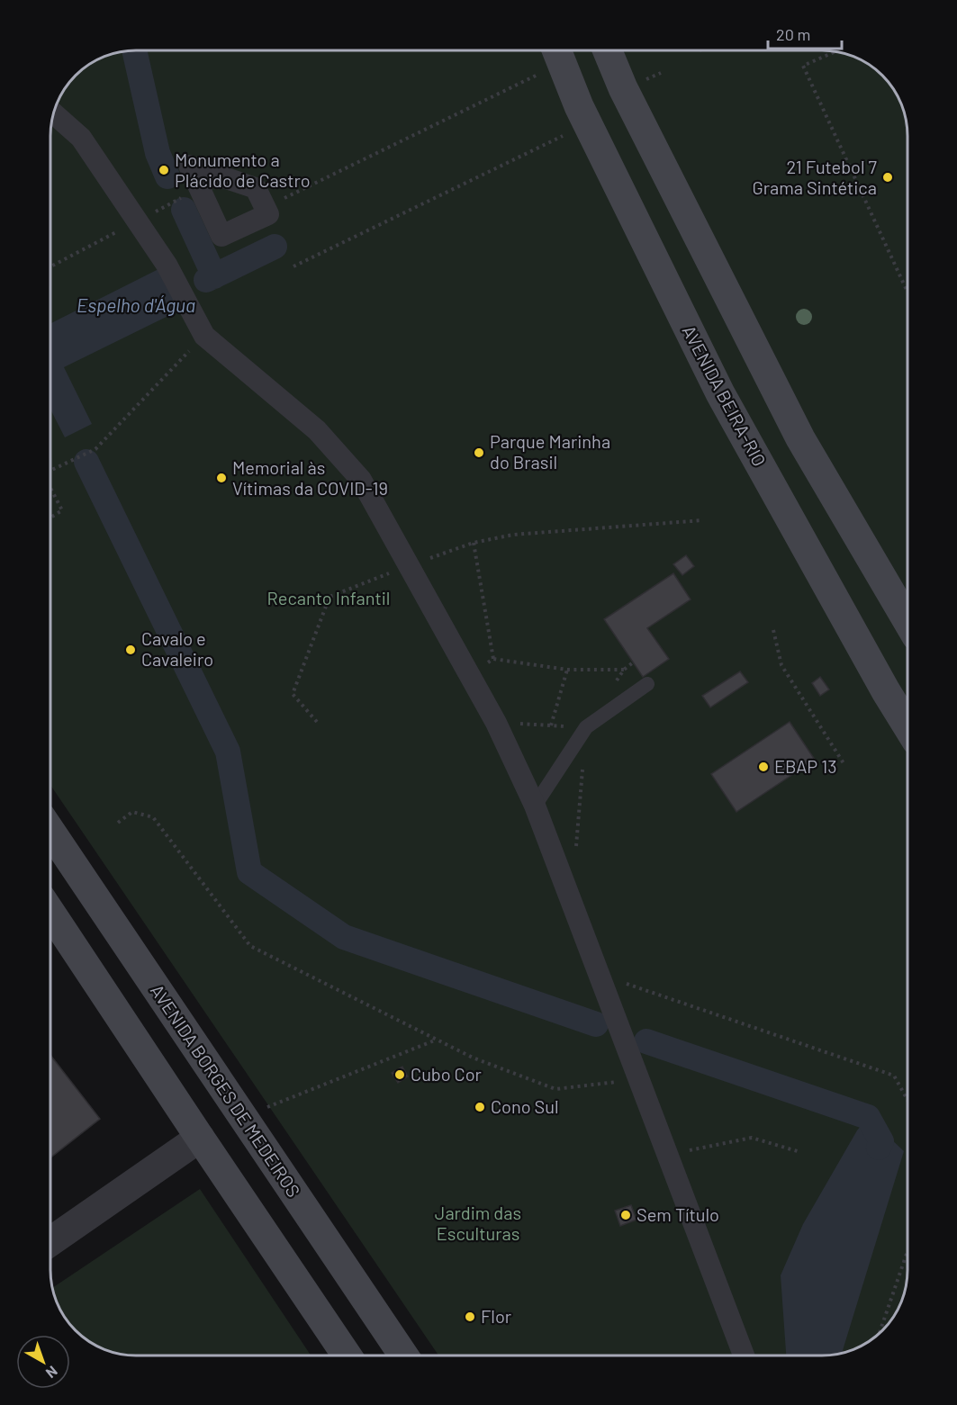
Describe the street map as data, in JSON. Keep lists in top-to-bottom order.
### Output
{
  "streets": {
    "main road": ["AVENIDA BEIRA-RIO", "AVENIDA BORGES DE MEDEIROS"]
  },
  "water": ["Espelho d'Água"],
  "parks": ["Recanto Infantil", "Jardim das Esculturas"],
  "places": [
    "Monumento a Plácido de Castro",
    "21 Futebol 7 Grama Sintética",
    "Parque Marinha do Brasil",
    "Memorial às Vítimas da COVID-19",
    "Cavalo e Cavaleiro",
    "EBAP 13",
    "Cubo Cor",
    "Cono Sul",
    "Sem Título",
    "Flor"
  ],
  "scale_bar": "20 m",
  "north": "bottom right"
}
